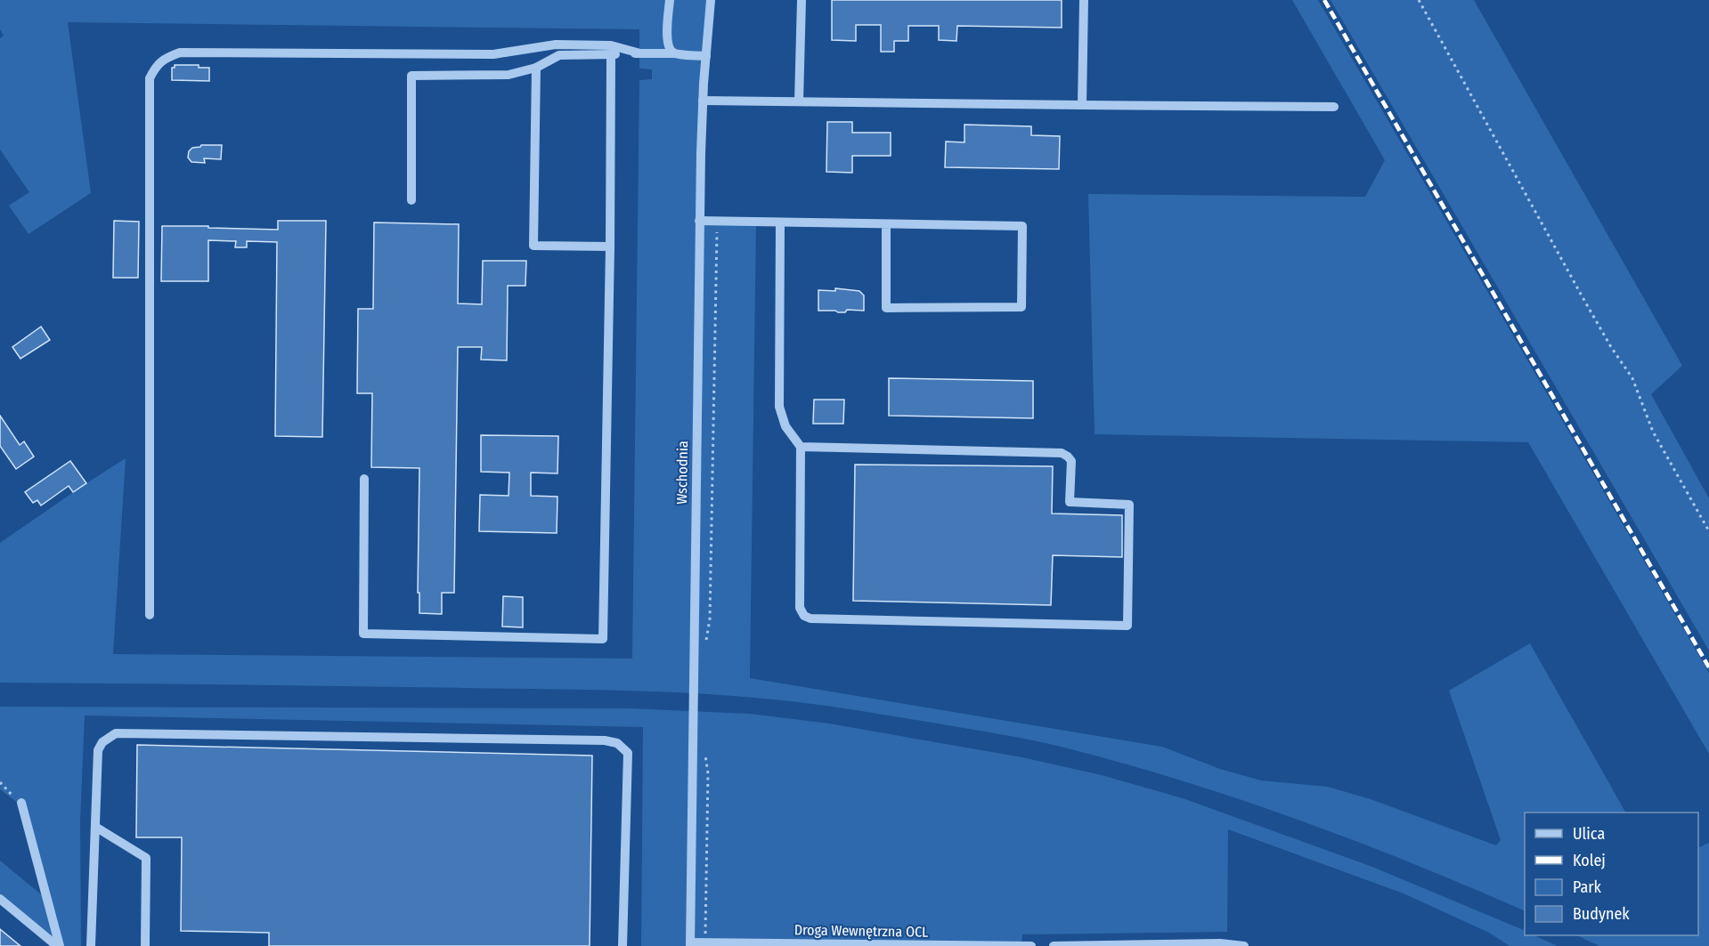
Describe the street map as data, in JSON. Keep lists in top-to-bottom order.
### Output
{
  "streets": {
    "street": ["Wschodnia", "Droga Wewnętrzna OCL"]
  },
  "crossings": [
    ["Wschodnia", "Droga Wewnętrzna OCL"]
  ],
  "legend": [
    "Ulica",
    "Kolej",
    "Park",
    "Budynek"
  ]
}
